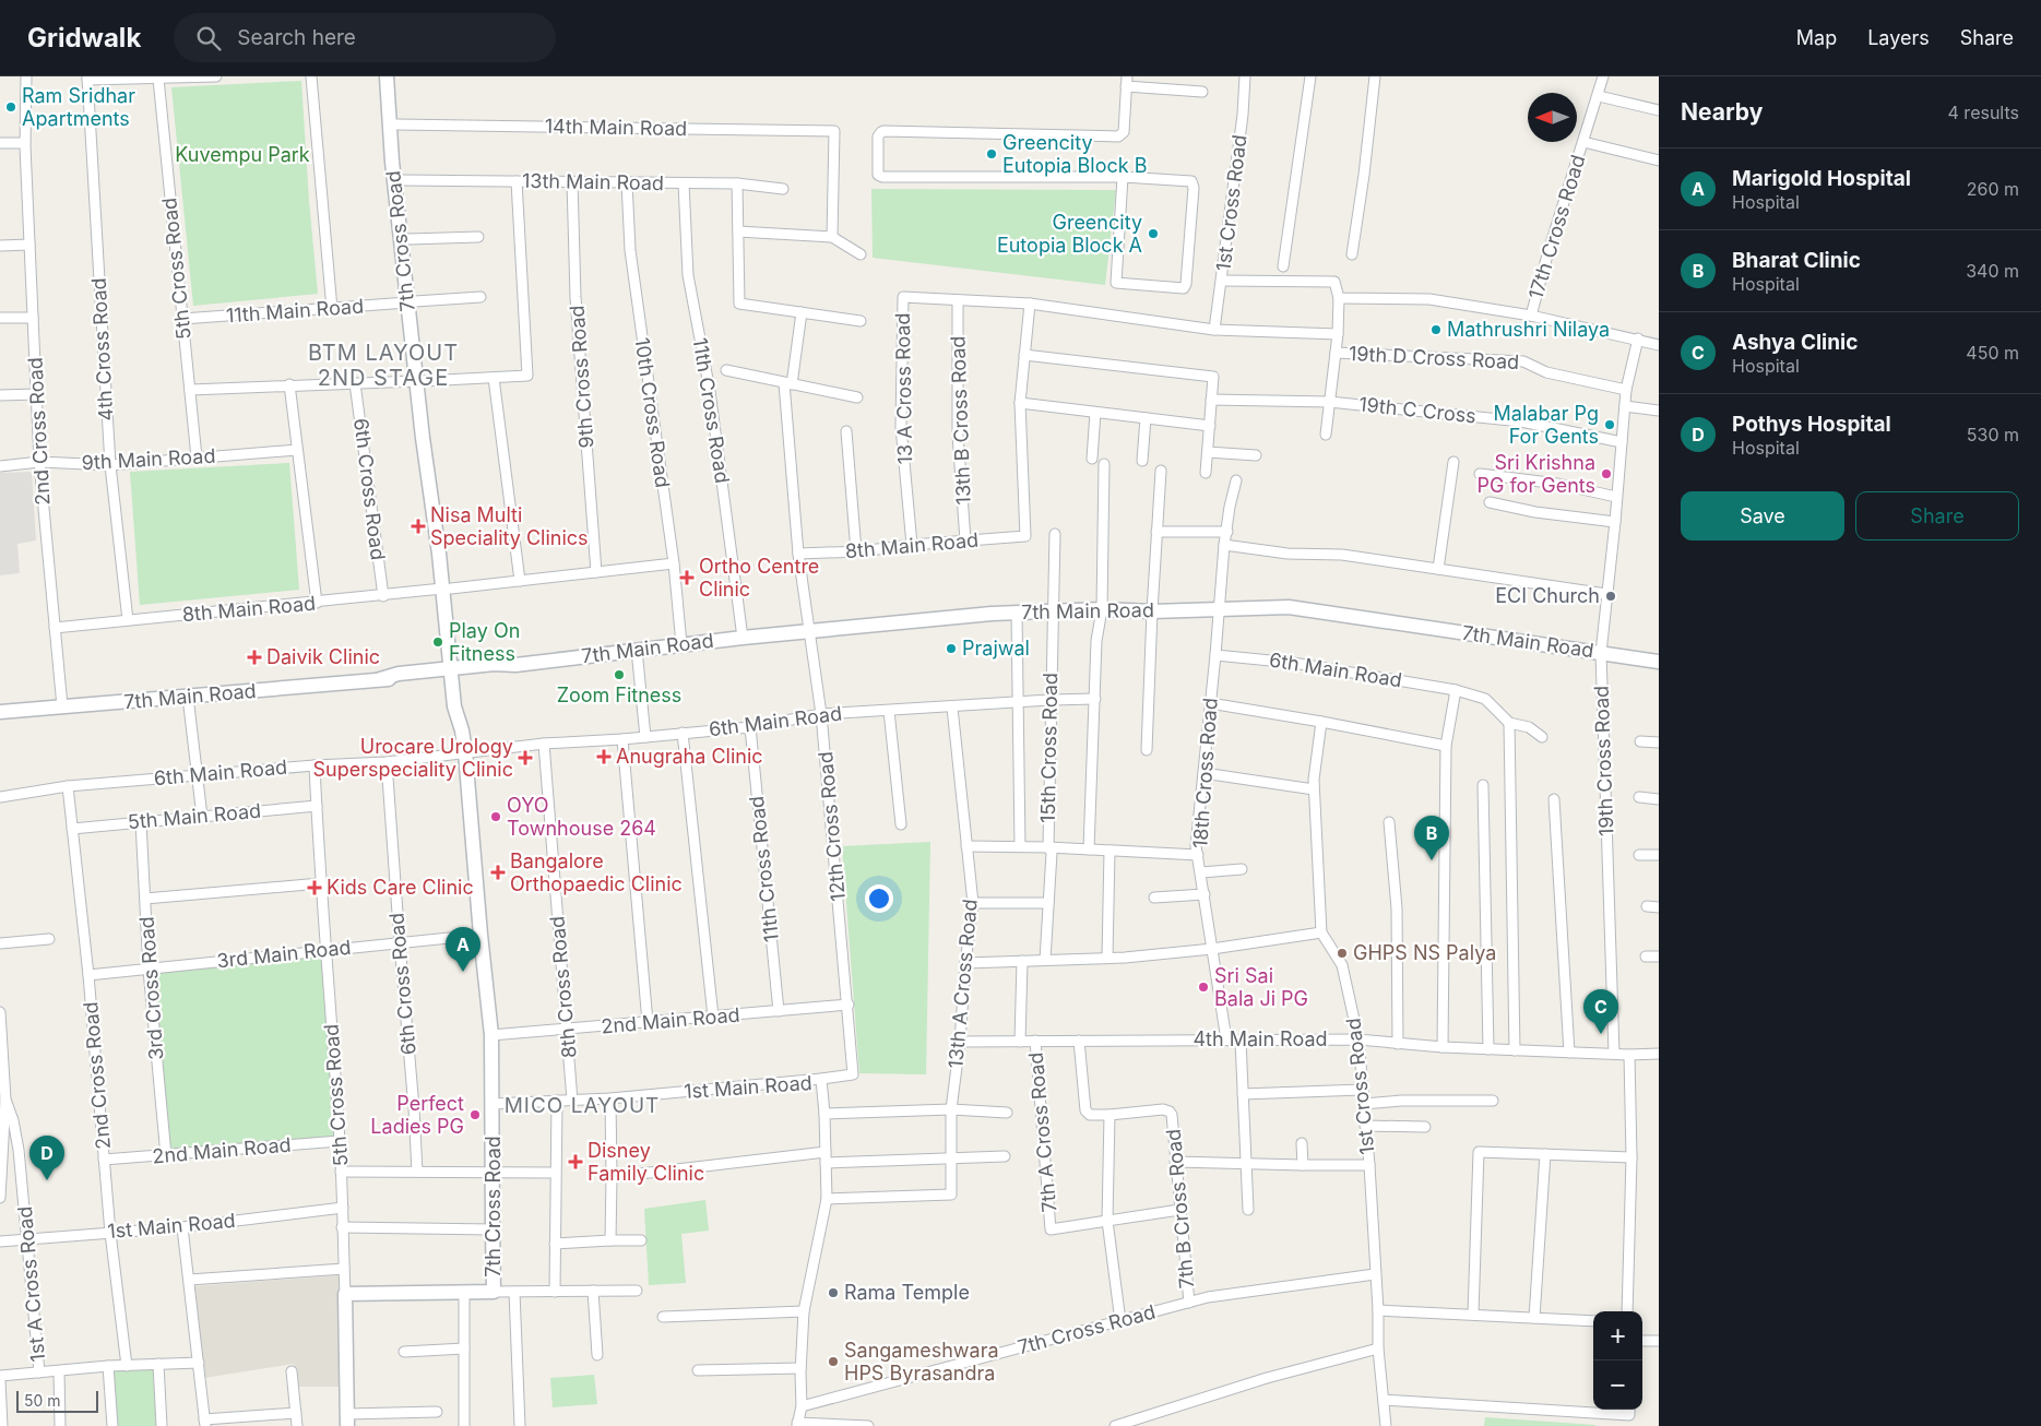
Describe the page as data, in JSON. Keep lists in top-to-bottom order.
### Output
{
  "streets": {
    "street": [
      "14th Main Road",
      "13th Main Road",
      "1st Cross Road",
      "17th Cross Road",
      "7th Cross Road",
      "5th Cross Road",
      "11th Main Road",
      "4th Cross Road",
      "19th D Cross Road",
      "9th Cross Road",
      "13 A Cross Road",
      "11th Cross Road",
      "19th C Cross",
      "10th Cross Road",
      "13th B Cross Road",
      "2nd Cross Road",
      "9th Main Road",
      "6th Cross Road",
      "8th Main Road",
      "7th Main Road",
      "6th Main Road",
      "15th Cross Road",
      "19th Cross Road",
      "18th Cross Road",
      "5th Main Road",
      "12th Cross Road",
      "3rd Main Road",
      "13th A Cross Road",
      "8th Cross Road",
      "3rd Cross Road",
      "2nd Main Road",
      "4th Main Road",
      "1st Main Road",
      "7th A Cross Road",
      "7th B Cross Road",
      "1st A Cross Road"
    ]
  },
  "crossings": [
    ["14th Main Road", "7th Cross Road"],
    ["13th Main Road", "7th Cross Road"],
    ["13th Main Road", "9th Cross Road"],
    ["13th Main Road", "11th Cross Road"],
    ["13th Main Road", "10th Cross Road"],
    ["1st Cross Road", "7th Cross Road"],
    ["1st Cross Road", "4th Main Road"],
    ["7th Cross Road", "11th Main Road"],
    ["7th Cross Road", "8th Main Road"],
    ["7th Cross Road", "7th Main Road"],
    ["7th Cross Road", "6th Main Road"],
    ["7th Cross Road", "3rd Main Road"],
    ["7th Cross Road", "2nd Main Road"],
    ["7th Cross Road", "1st Main Road"],
    ["7th Cross Road", "7th B Cross Road"],
    ["5th Cross Road", "11th Main Road"],
    ["5th Cross Road", "9th Main Road"],
    ["5th Cross Road", "6th Main Road"],
    ["5th Cross Road", "5th Main Road"],
    ["5th Cross Road", "3rd Main Road"],
    ["5th Cross Road", "2nd Main Road"],
    ["5th Cross Road", "1st Main Road"],
    ["4th Cross Road", "9th Main Road"],
    ["4th Cross Road", "8th Main Road"],
    ["19th D Cross Road", "19th Cross Road"],
    ["9th Cross Road", "8th Main Road"],
    ["13 A Cross Road", "13th B Cross Road"],
    ["13 A Cross Road", "8th Main Road"],
    ["11th Cross Road", "7th Main Road"],
    ["11th Cross Road", "6th Main Road"],
    ["11th Cross Road", "2nd Main Road"],
    ["19th C Cross", "19th Cross Road"],
    ["10th Cross Road", "8th Main Road"],
    ["10th Cross Road", "7th Main Road"],
    ["13th B Cross Road", "8th Main Road"],
    ["2nd Cross Road", "9th Main Road"],
    ["2nd Cross Road", "8th Main Road"],
    ["2nd Cross Road", "7th Main Road"],
    ["2nd Cross Road", "6th Main Road"],
    ["2nd Cross Road", "5th Main Road"],
    ["2nd Cross Road", "3rd Main Road"],
    ["2nd Cross Road", "2nd Main Road"],
    ["2nd Cross Road", "1st Main Road"],
    ["6th Cross Road", "8th Main Road"],
    ["6th Cross Road", "6th Main Road"],
    ["6th Cross Road", "3rd Main Road"],
    ["8th Main Road", "12th Cross Road"],
    ["7th Main Road", "15th Cross Road"],
    ["7th Main Road", "19th Cross Road"],
    ["7th Main Road", "18th Cross Road"],
    ["7th Main Road", "12th Cross Road"],
    ["6th Main Road", "15th Cross Road"],
    ["6th Main Road", "18th Cross Road"],
    ["6th Main Road", "12th Cross Road"],
    ["6th Main Road", "13th A Cross Road"],
    ["6th Main Road", "8th Cross Road"],
    ["19th Cross Road", "4th Main Road"],
    ["18th Cross Road", "4th Main Road"],
    ["5th Main Road", "3rd Cross Road"],
    ["12th Cross Road", "2nd Main Road"],
    ["12th Cross Road", "1st Main Road"],
    ["3rd Main Road", "3rd Cross Road"],
    ["13th A Cross Road", "4th Main Road"],
    ["13th A Cross Road", "1st Main Road"],
    ["8th Cross Road", "2nd Main Road"],
    ["8th Cross Road", "1st Main Road"],
    ["3rd Cross Road", "2nd Main Road"],
    ["4th Main Road", "7th A Cross Road"],
    ["1st Main Road", "1st A Cross Road"]
  ],
  "districts": ["BTM LAYOUT 2ND STAGE", "MICO LAYOUT"],
  "parks": ["Kuvempu Park"],
  "places": {
    "other": [
      "Ram Sridhar Apartments",
      "Greencity Eutopia Block B",
      "Greencity Eutopia Block A",
      "Mathrushri Nilaya",
      "Malabar Pg For Gents",
      "Sri Krishna PG for Gents",
      "ECI Church",
      "Play On Fitness",
      "Prajwal",
      "Zoom Fitness",
      "OYO Townhouse 264",
      "GHPS NS Palya",
      "Sri Sai Bala Ji PG",
      "Perfect Ladies PG",
      "Rama Temple",
      "Sangameshwara HPS Byrasandra"
    ],
    "health": [
      "Nisa Multi Speciality Clinics",
      "Ortho Centre Clinic",
      "Daivik Clinic",
      "Anugraha Clinic",
      "Urocare Urology Superspeciality Clinic",
      "Bangalore Orthopaedic Clinic",
      "Kids Care Clinic",
      "Disney Family Clinic"
    ]
  },
  "scale_bar": "50 m",
  "north": "left",
  "page": {
    "header": "Gridwalk",
    "search": "Search here",
    "nav": ["Map", "Layers", "Share"],
    "heading": ["Nearby", "4 results"],
    "list": [
      {
        "mark": "A",
        "name": "Marigold Hospital",
        "note": "Hospital",
        "value": "260 m"
      },
      {
        "mark": "B",
        "name": "Bharat Clinic",
        "note": "Hospital",
        "value": "340 m"
      },
      {
        "mark": "C",
        "name": "Ashya Clinic",
        "note": "Hospital",
        "value": "450 m"
      },
      {
        "mark": "D",
        "name": "Pothys Hospital",
        "note": "Hospital",
        "value": "530 m"
      }
    ],
    "buttons": ["Save", "Share"],
    "pins": [
      "B",
      "A",
      "C",
      "D"
    ],
    "map_buttons": ["+", "−"],
    "scale": "50 m"
  }
}
